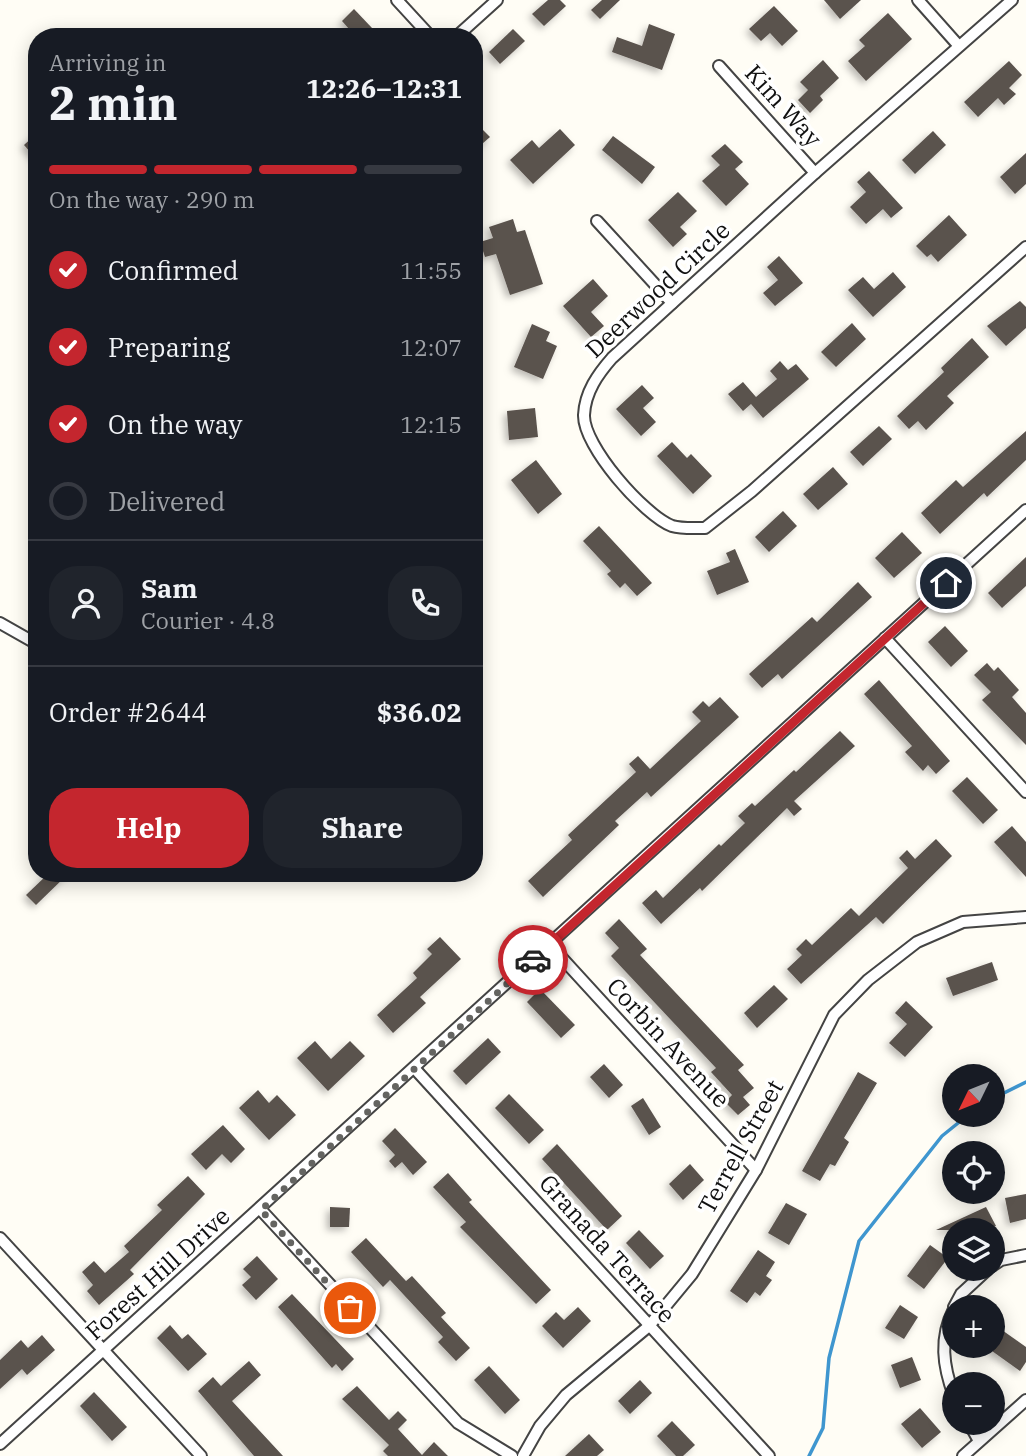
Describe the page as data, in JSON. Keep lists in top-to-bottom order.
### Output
{
  "streets": {
    "street": [
      "Kim Way",
      "Deerwood Circle",
      "Corbin Avenue",
      "Terrell Street",
      "Granada Terrace",
      "Forest Hill Drive"
    ]
  },
  "crossings": [
    ["Kim Way", "Deerwood Circle"],
    ["Corbin Avenue", "Terrell Street"],
    ["Corbin Avenue", "Forest Hill Drive"],
    ["Terrell Street", "Granada Terrace"],
    ["Granada Terrace", "Forest Hill Drive"]
  ],
  "north": "bottom left",
  "page": {
    "heading": ["2 min", "Arriving in", "12:26–12:31"],
    "panel": [
      "Sam",
      "Courier · 4.8",
      "Order #2644",
      "$36.02"
    ],
    "bar": "On the way · 290 m",
    "list": [
      ["Confirmed", "11:55"],
      ["Preparing", "12:07"],
      ["On the way", "12:15"],
      "Delivered"
    ],
    "buttons": ["Help", "Share"],
    "map_buttons": ["+", "−"]
  }
}
